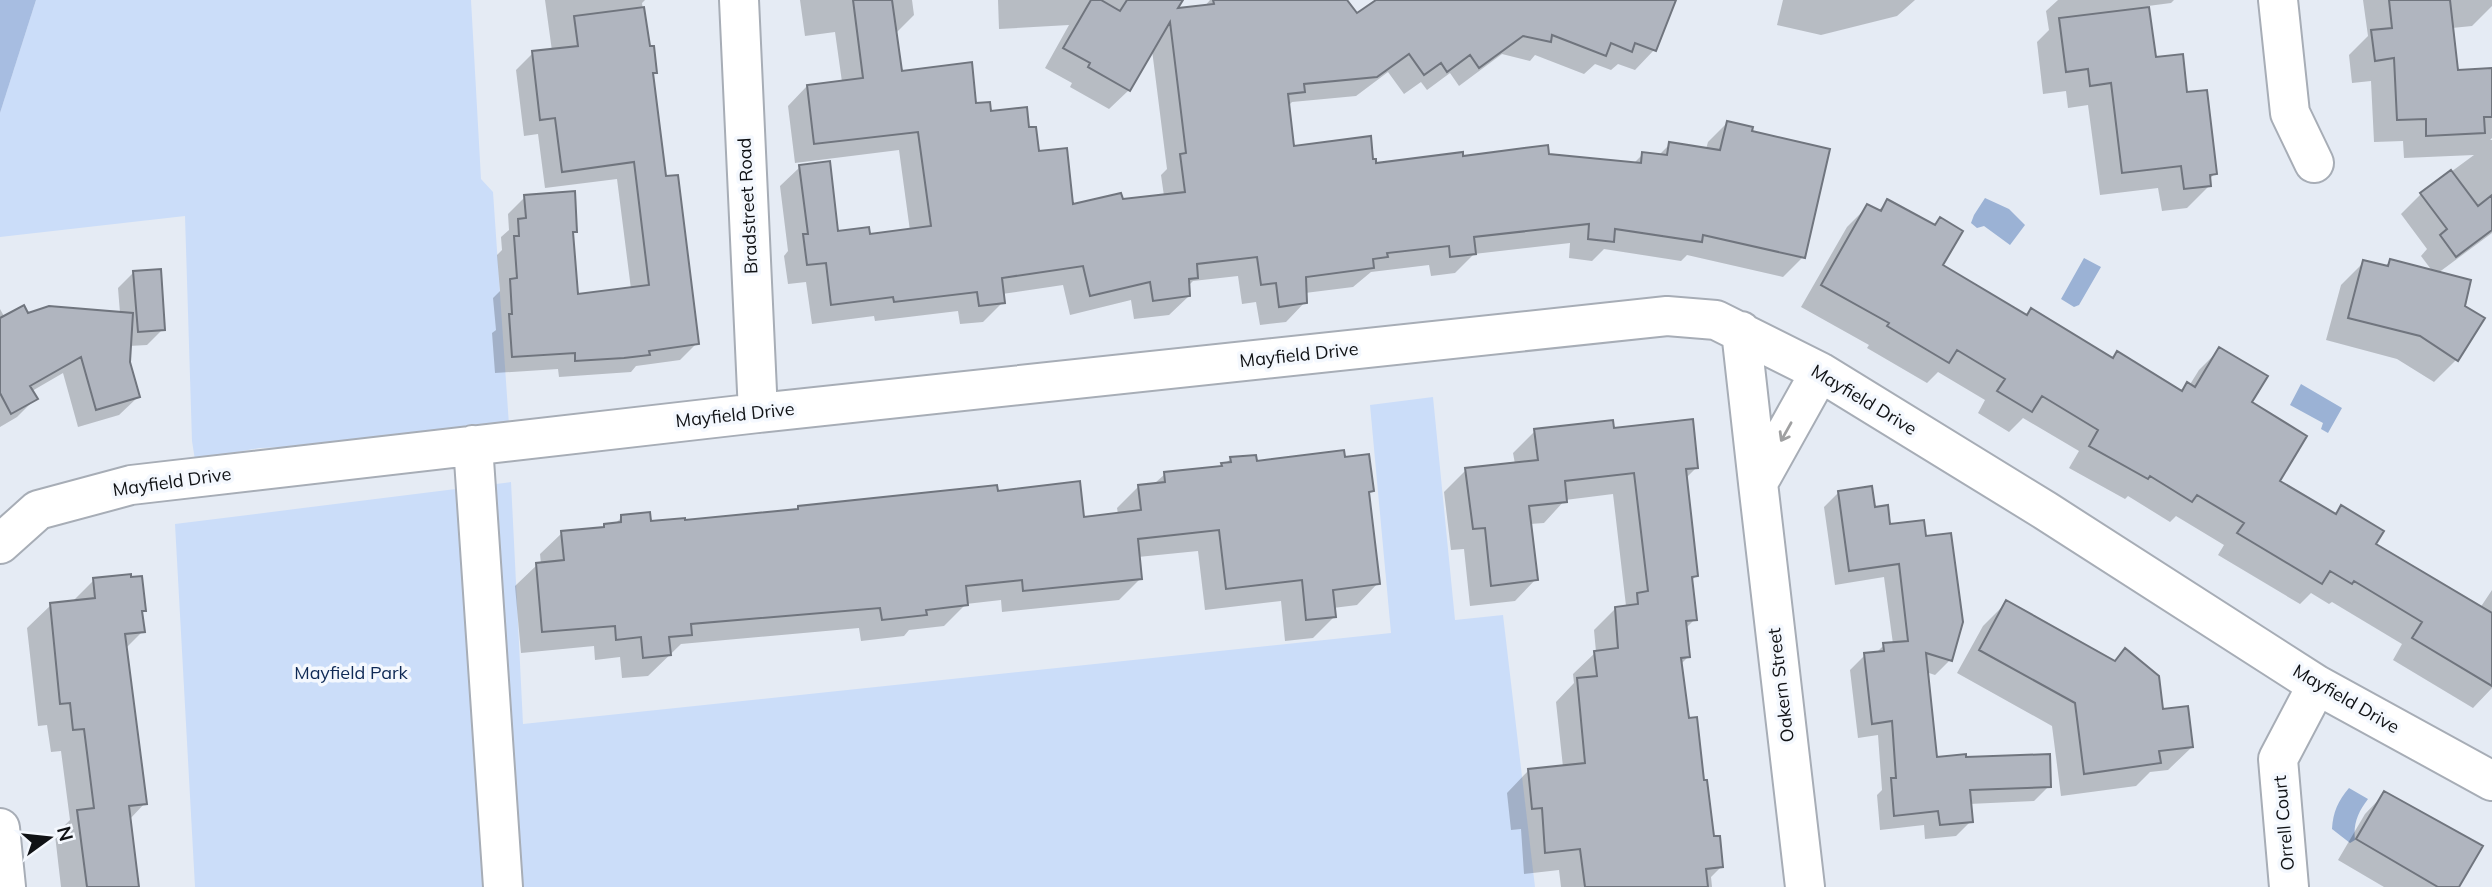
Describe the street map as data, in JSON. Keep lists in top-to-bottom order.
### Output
{
  "streets": {
    "street": [
      "Bradstreet Road",
      "Mayfield Drive",
      "Oakern Street",
      "Orrell Court"
    ]
  },
  "crossings": [
    ["Bradstreet Road", "Mayfield Drive"],
    ["Mayfield Drive", "Oakern Street"],
    ["Mayfield Drive", "Orrell Court"]
  ],
  "parks": ["Mayfield Park"],
  "north": "right"
}
